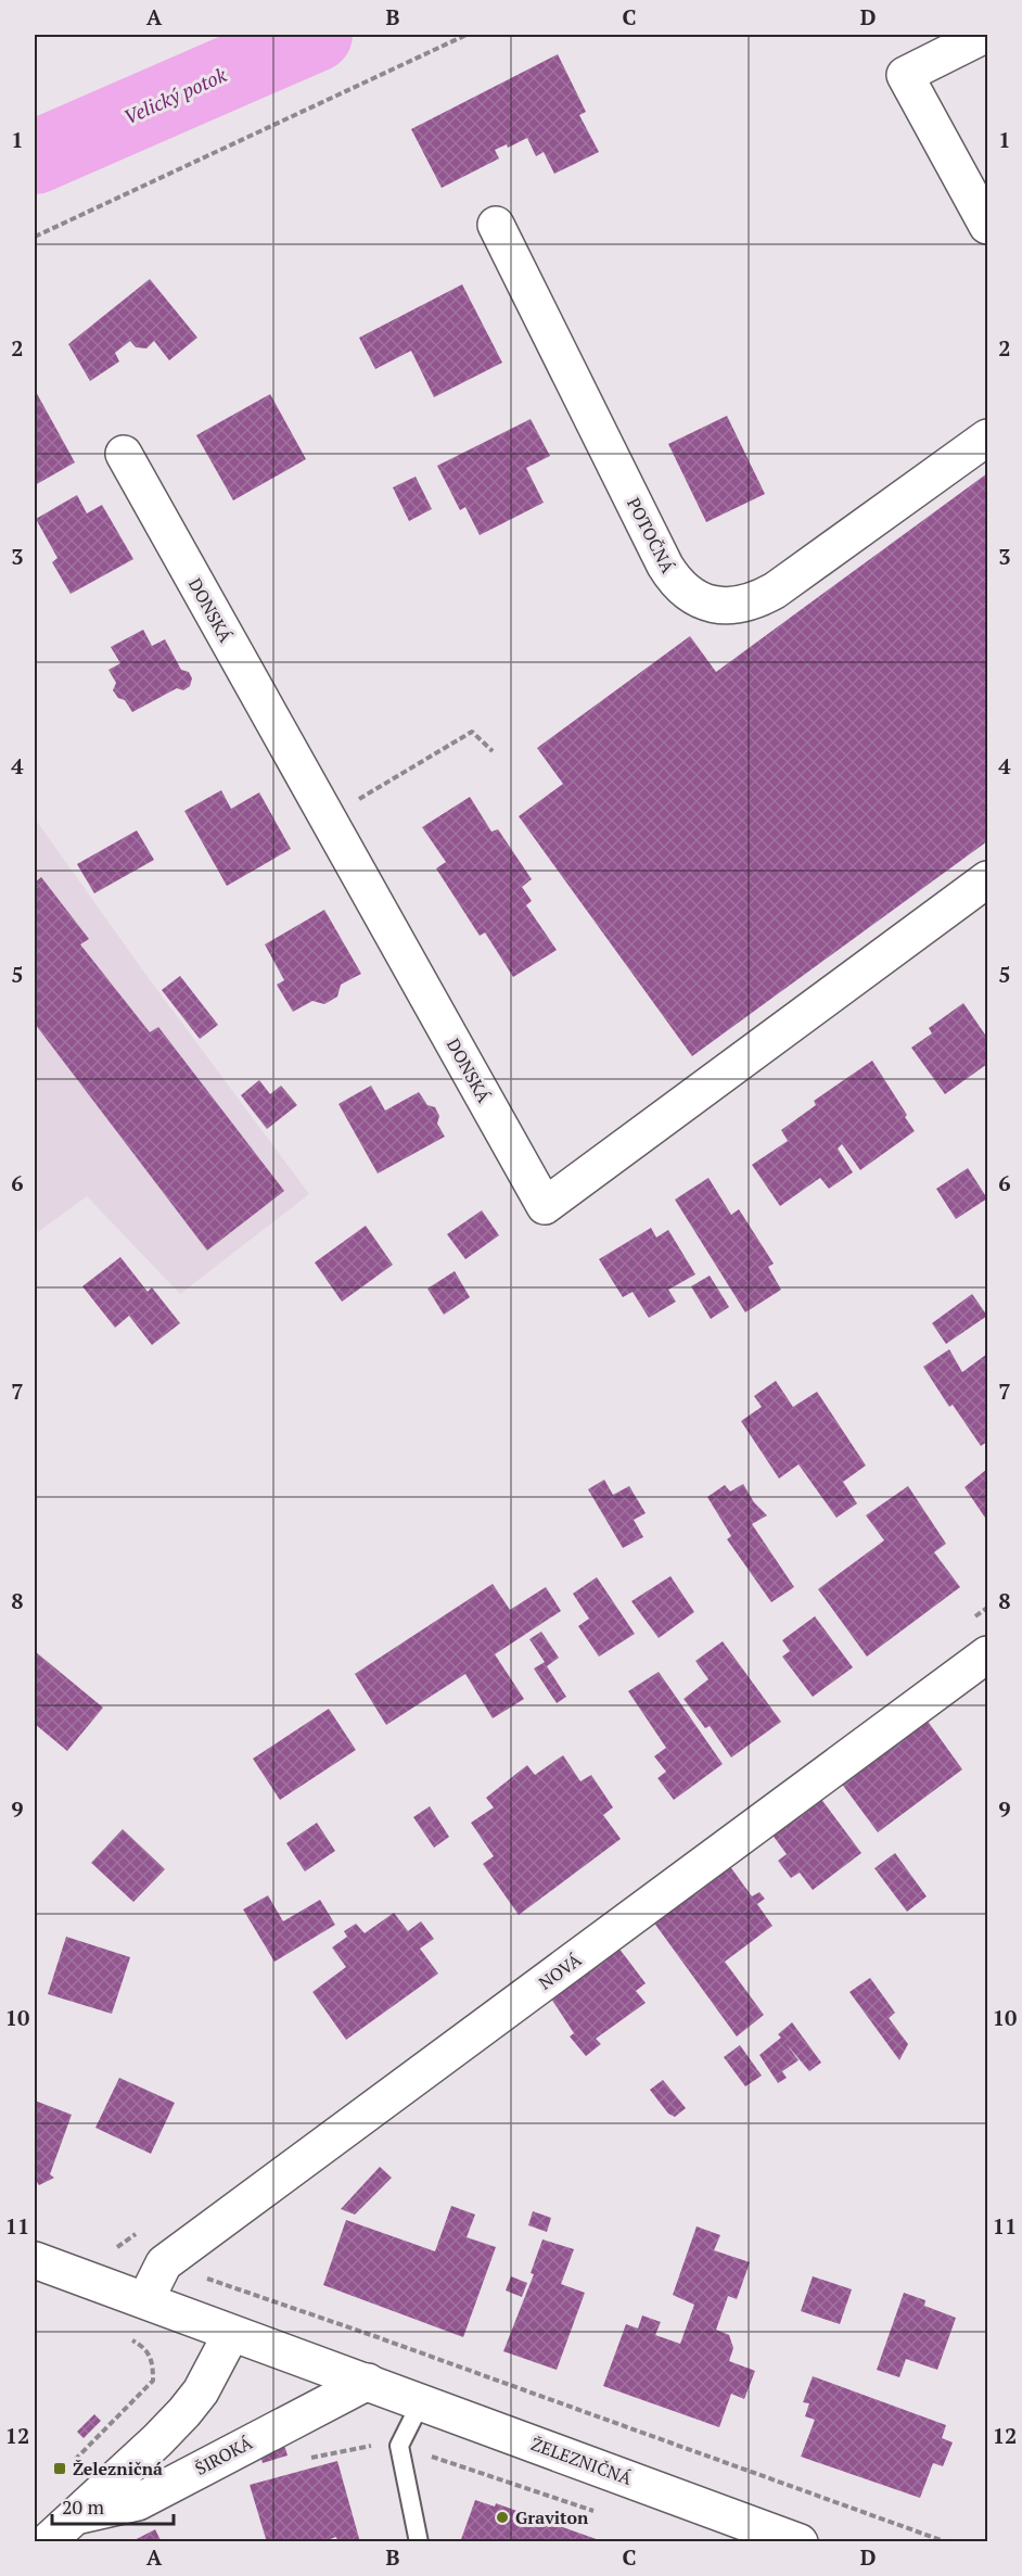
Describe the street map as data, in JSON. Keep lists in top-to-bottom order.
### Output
{
  "streets": {
    "street": [
      "POTOČNÁ",
      "DONSKÁ",
      "NOVÁ",
      "ŠIROKÁ",
      "ŽELEZNIČNÁ"
    ]
  },
  "crossings": [
    ["NOVÁ", "ŽELEZNIČNÁ"],
    ["ŠIROKÁ", "ŽELEZNIČNÁ"]
  ],
  "water": ["Velický potok"],
  "places": {
    "transit": ["Železničná"],
    "other": ["Graviton"]
  },
  "scale_bar": "20 m",
  "grid": {
    "columns": [
      "A",
      "B",
      "C",
      "D"
    ],
    "rows": [
      "1",
      "2",
      "3",
      "4",
      "5",
      "6",
      "7",
      "8",
      "9",
      "10",
      "11",
      "12"
    ]
  }
}
